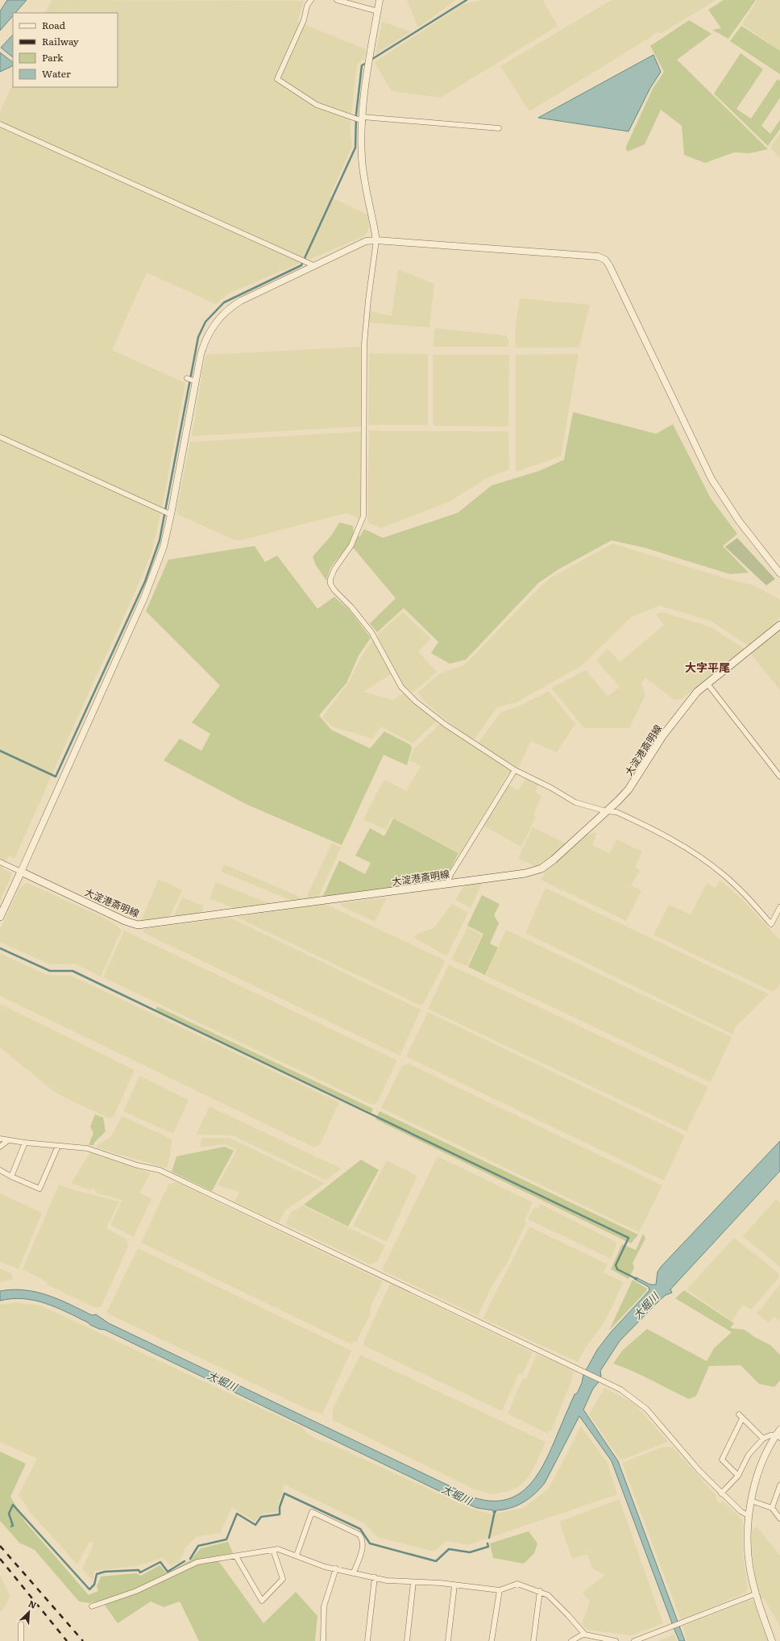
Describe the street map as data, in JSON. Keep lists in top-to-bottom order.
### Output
{
  "streets": {
    "main road": ["大淀港斎明線"]
  },
  "districts": ["大字平尾"],
  "water": ["大堀川"],
  "legend": [
    "Road",
    "Railway",
    "Park",
    "Water"
  ],
  "north": "top right"
}
